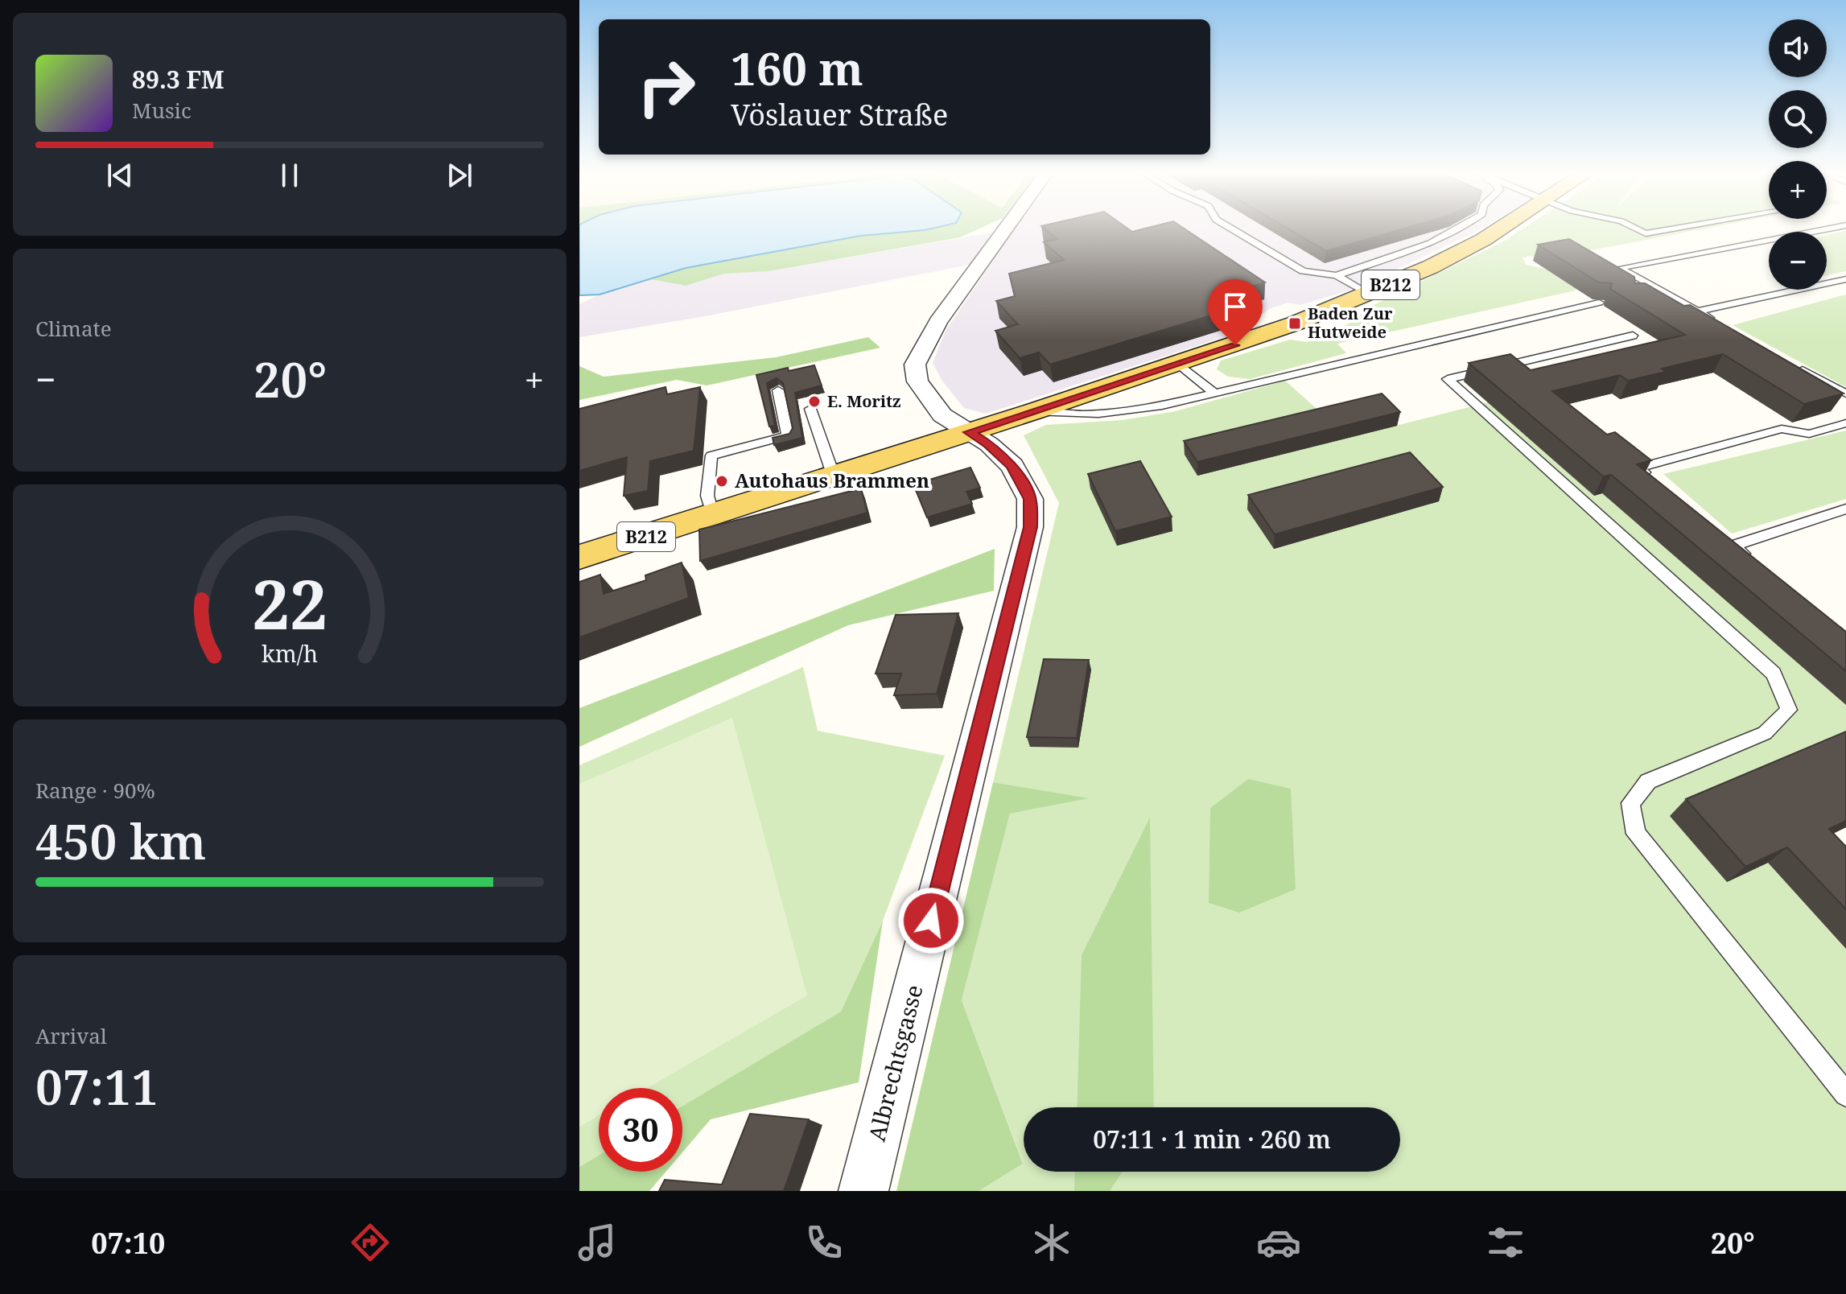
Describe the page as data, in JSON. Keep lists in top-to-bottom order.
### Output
{
  "streets": {
    "main road": ["B212"],
    "street": ["Albrechtsgasse"]
  },
  "crossings": [
    ["B212", "Albrechtsgasse"]
  ],
  "places": {
    "transit": ["Baden Zur Hutweide"],
    "other": ["E. Moritz", "Autohaus Brammen"]
  },
  "page": {
    "map_buttons": ["+", "−"],
    "turn": ["160 m", "Vöslauer Straße"],
    "song": ["89.3 FM", "Music"],
    "tile": [
      "Climate",
      ["Range · 90%", "450 km"],
      ["Arrival", "07:11"]
    ],
    "heat": ["−", "20°", "+"],
    "limit": "30",
    "trip": "07:11 · 1 min · 260 m",
    "tabs": ["07:10", "20°"],
    "gauge": ["22", "km/h"]
  }
}
